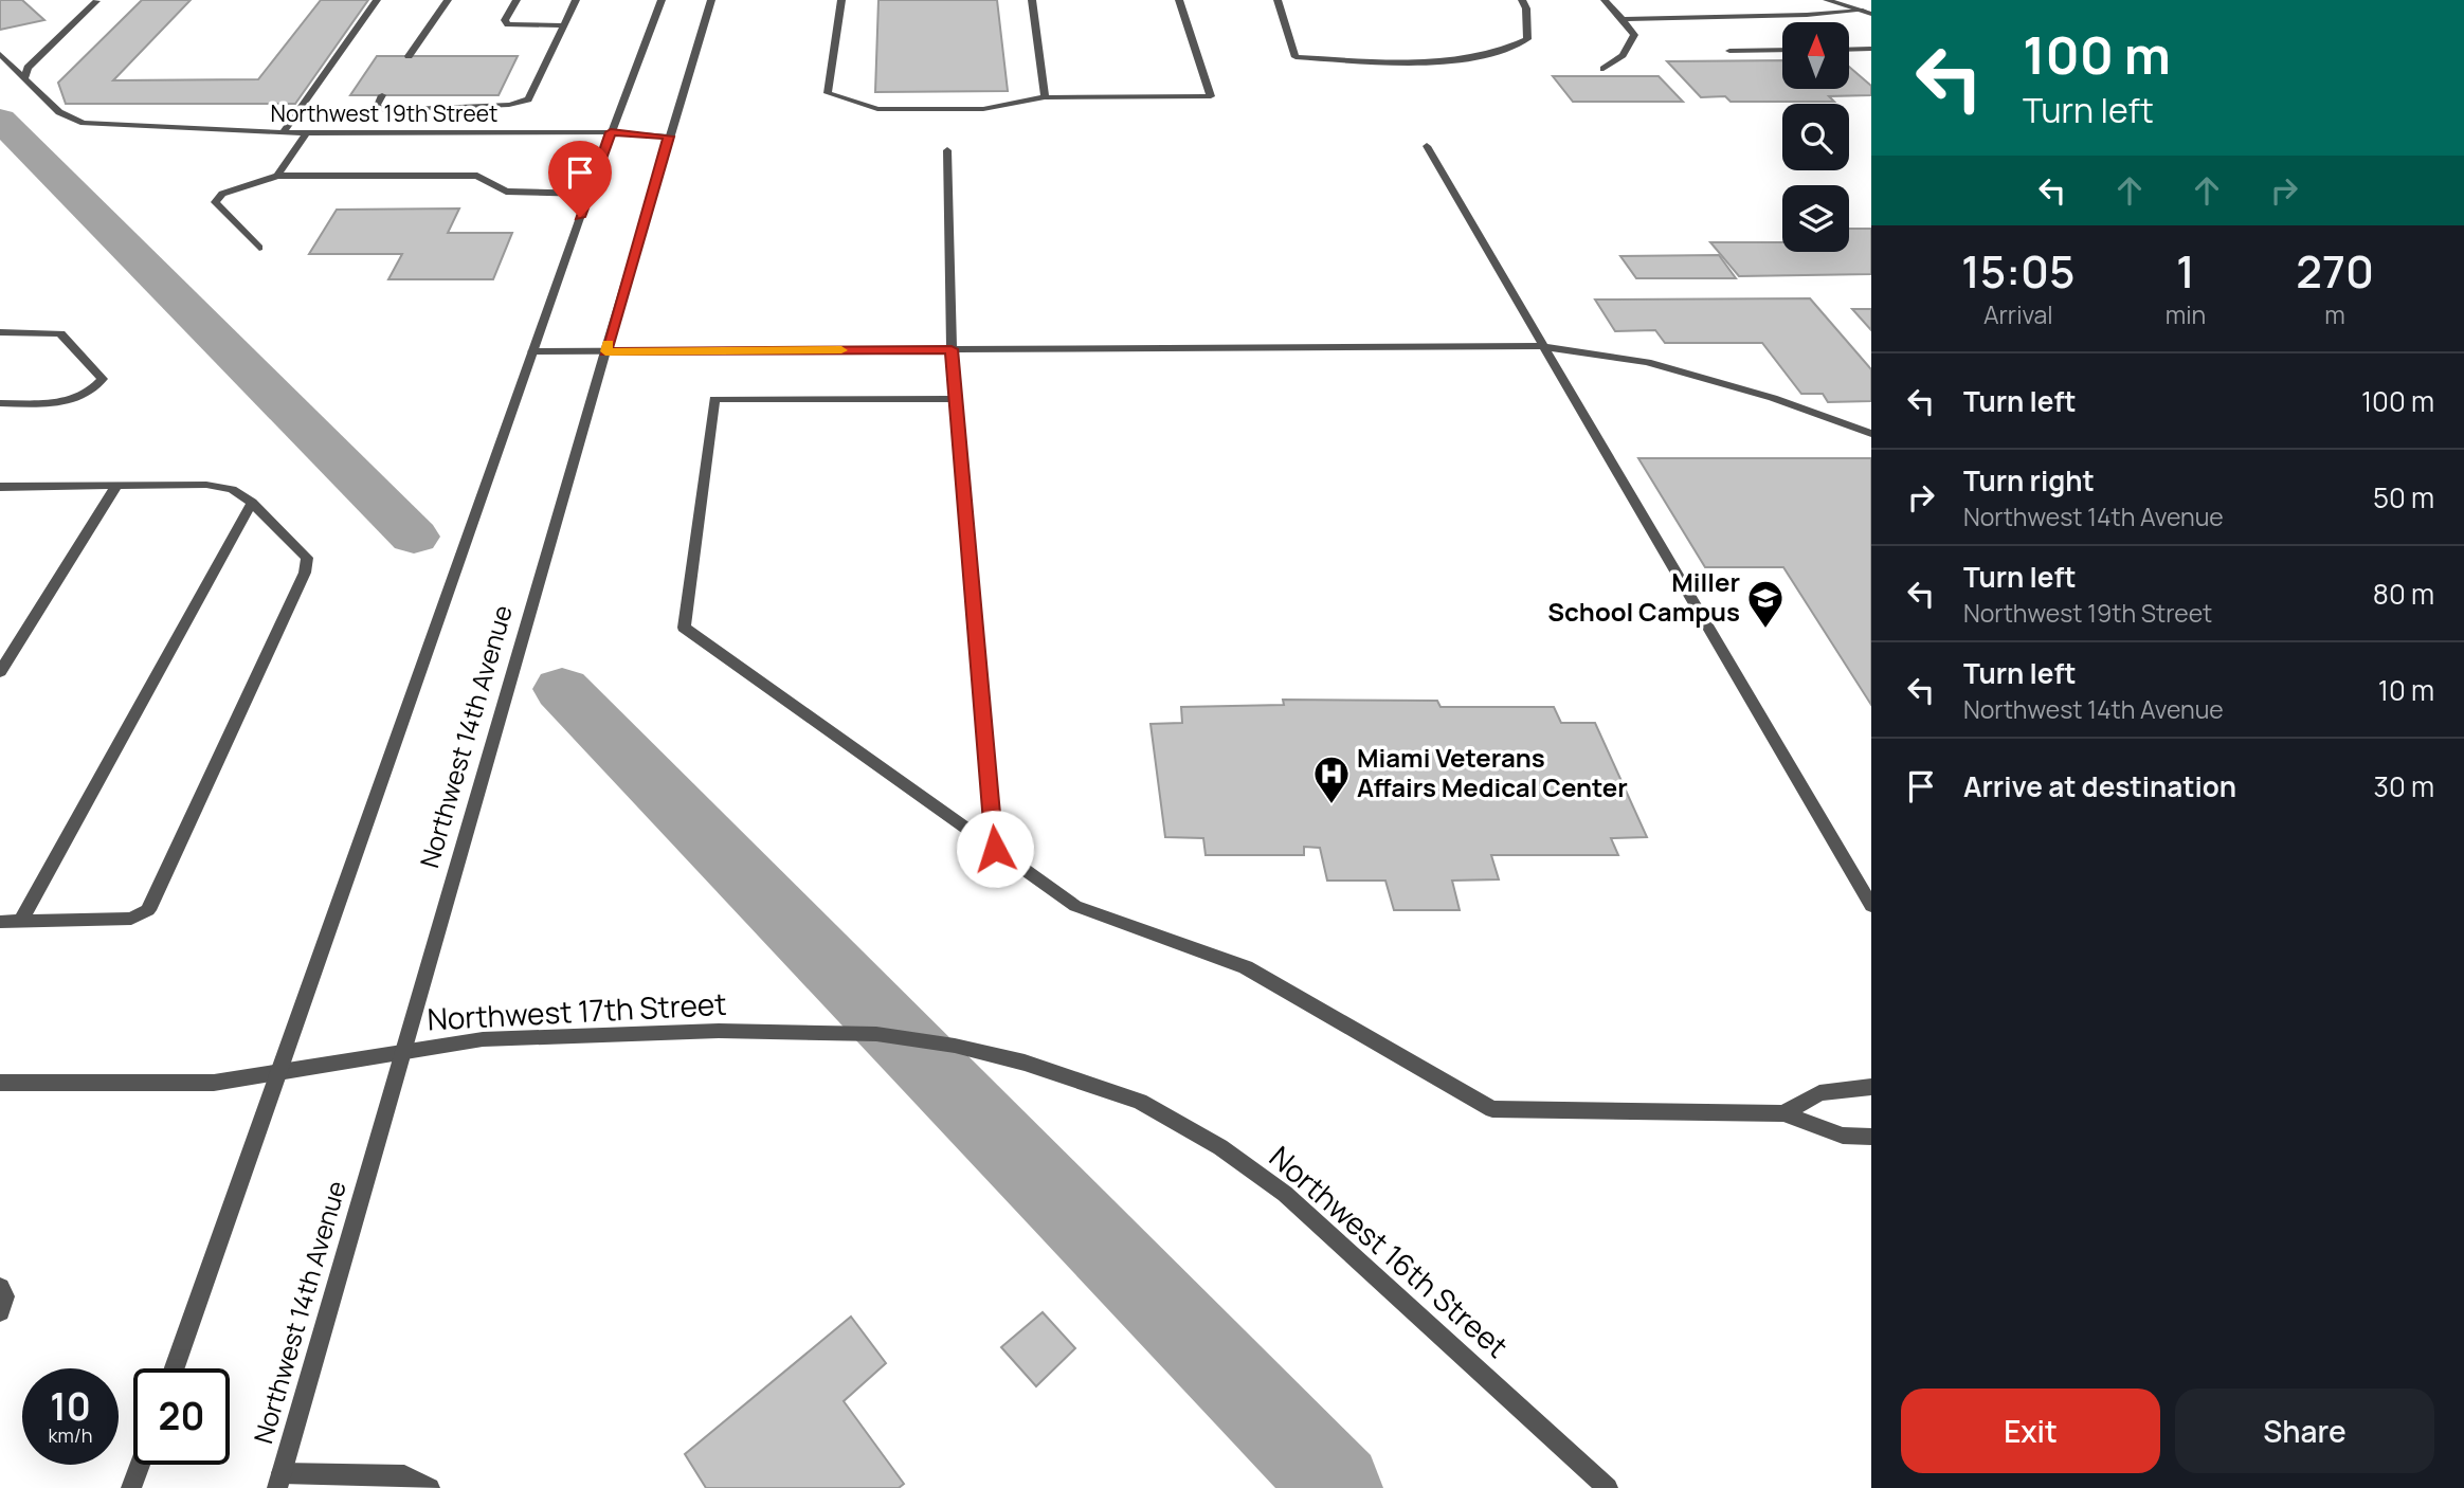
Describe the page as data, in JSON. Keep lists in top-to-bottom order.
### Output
{
  "streets": {
    "street": [
      "Northwest 19th Street",
      "Northwest 14th Avenue",
      "Northwest 17th Street",
      "Northwest 16th Street"
    ]
  },
  "crossings": [
    ["Northwest 19th Street", "Northwest 14th Avenue"],
    ["Northwest 14th Avenue", "Northwest 17th Street"],
    ["Northwest 17th Street", "Northwest 16th Street"]
  ],
  "places": {
    "school or university": ["Miller School Campus"],
    "hospital": ["Miami Veterans Affairs Medical Center"]
  },
  "north": "top",
  "page": {
    "turn": ["100 m", "Turn left"],
    "eta": [
      "15:05",
      "Arrival",
      "1",
      "min",
      "270",
      "m"
    ],
    "list": [
      {
        "name": "Turn left",
        "value": "100 m"
      },
      {
        "name": "Turn right",
        "note": "Northwest 14th Avenue",
        "value": "50 m"
      },
      {
        "name": "Turn left",
        "note": "Northwest 19th Street",
        "value": "80 m"
      },
      {
        "name": "Turn left",
        "note": "Northwest 14th Avenue",
        "value": "10 m"
      },
      {
        "name": "Arrive at destination",
        "value": "30 m"
      }
    ],
    "speed": "10 km/h",
    "limit": "20",
    "buttons": ["Exit", "Share"]
  }
}
